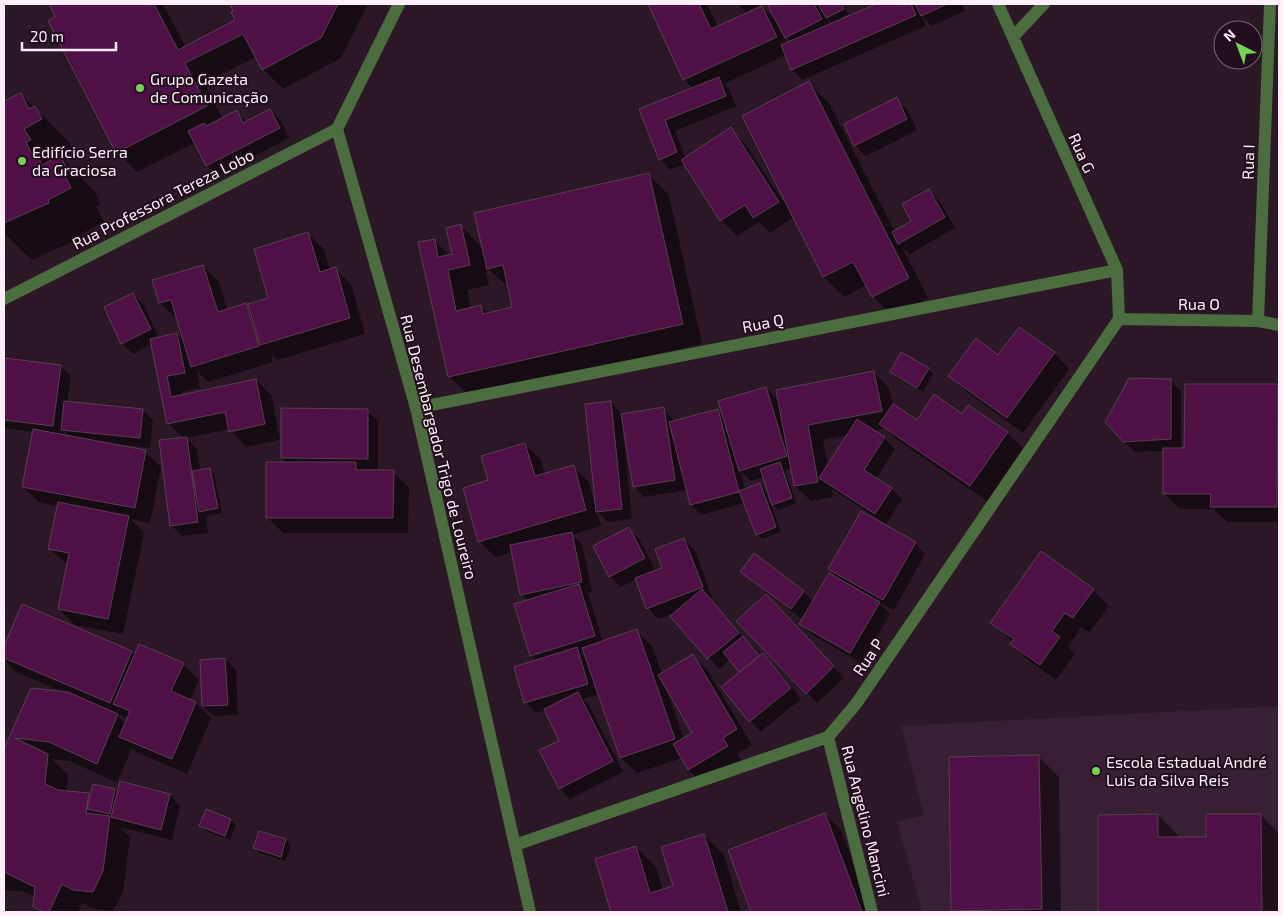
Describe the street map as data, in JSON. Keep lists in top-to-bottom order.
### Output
{
  "streets": {
    "street": [
      "Rua G",
      "Rua I",
      "Rua Professora Tereza Lobo",
      "Rua O",
      "Rua Q",
      "Rua Desembargador Trigo de Loureiro",
      "Rua P",
      "Rua Angelino Mancini"
    ]
  },
  "crossings": [
    ["Rua G", "Rua O"],
    ["Rua G", "Rua Q"],
    ["Rua G", "Rua P"],
    ["Rua I", "Rua O"],
    ["Rua Professora Tereza Lobo", "Rua Desembargador Trigo de Loureiro"],
    ["Rua O", "Rua P"],
    ["Rua Q", "Rua Desembargador Trigo de Loureiro"],
    ["Rua P", "Rua Angelino Mancini"]
  ],
  "places": ["Grupo Gazeta de Comunicação", "Edifício Serra da Graciosa", "Escola Estadual André Luis da Silva Reis"],
  "scale_bar": "20 m",
  "north": "top left"
}
